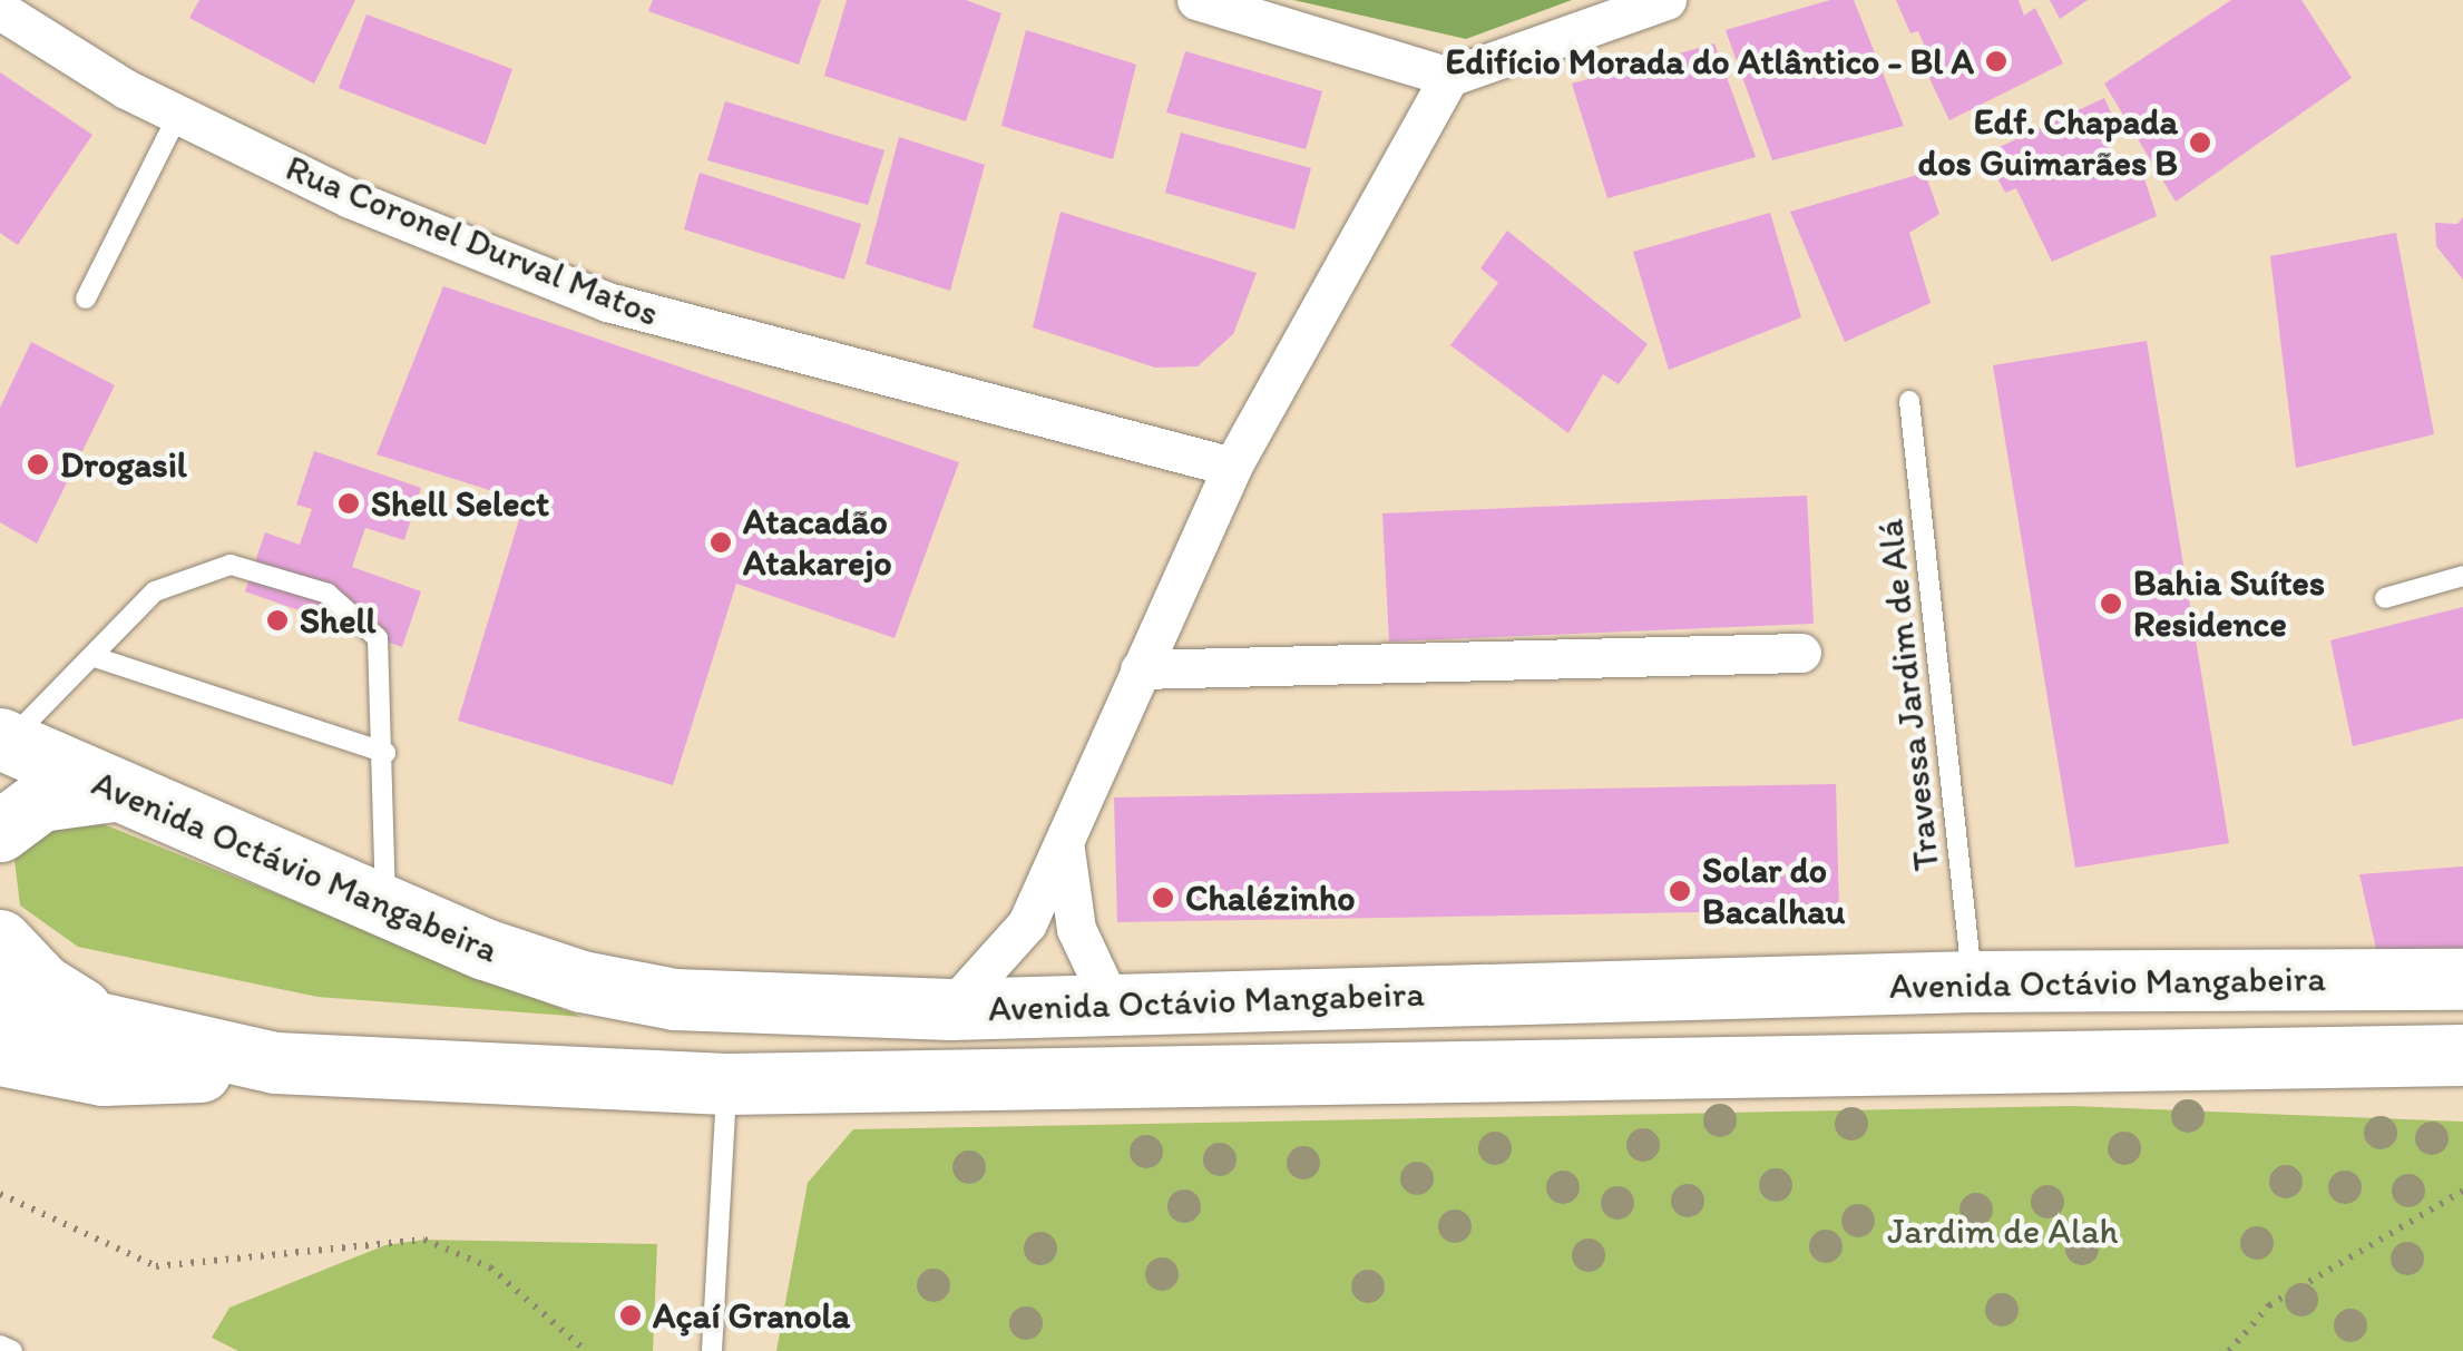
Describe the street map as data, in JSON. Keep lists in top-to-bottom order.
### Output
{
  "streets": {
    "main road": ["Avenida Octávio Mangabeira"],
    "street": ["Rua Coronel Durval Matos"],
    "lane": ["Travessa Jardim de Alá"]
  },
  "crossings": [
    ["Travessa Jardim de Alá", "Avenida Octávio Mangabeira"]
  ],
  "parks": ["Jardim de Alah"],
  "places": [
    "Edifício Morada do Atlântico - Bl A",
    "Edf. Chapada dos Guimarães B",
    "Drogasil",
    "Shell Select",
    "Atacadão Atakarejo",
    "Bahia Suítes Residence",
    "Shell",
    "Solar do Bacalhau",
    "Chalézinho",
    "Açaí Granola"
  ]
}
